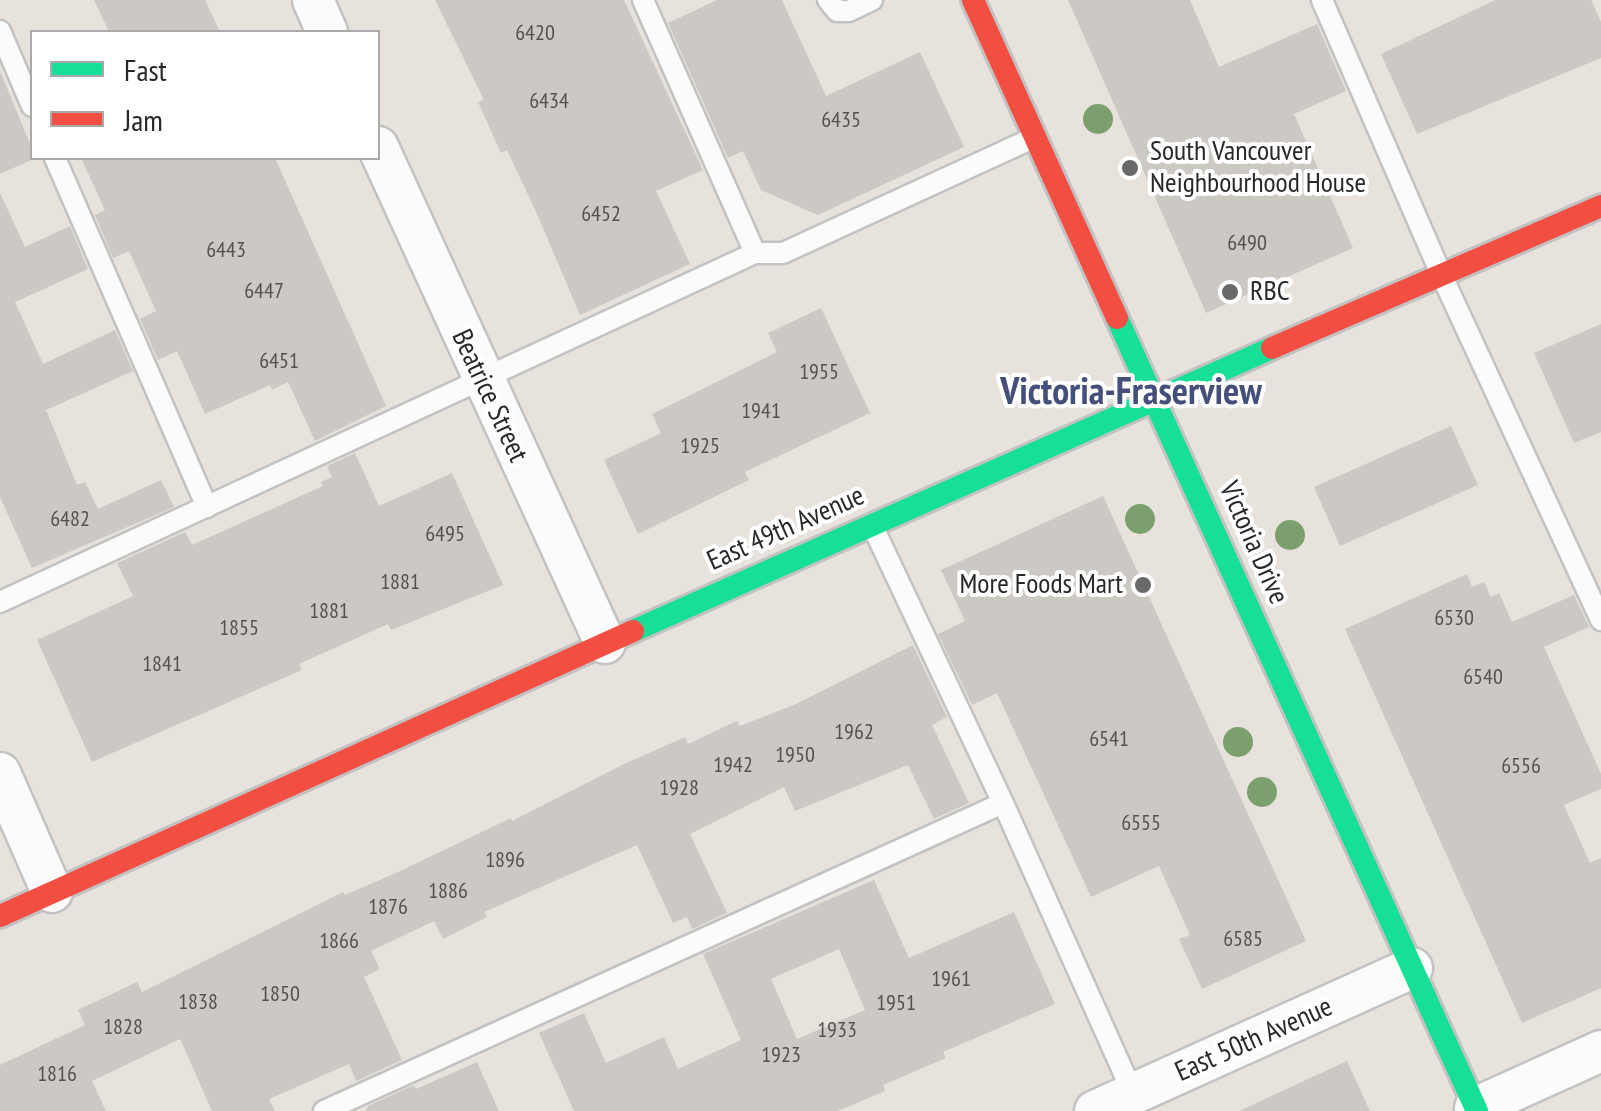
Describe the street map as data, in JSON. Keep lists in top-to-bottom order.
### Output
{
  "streets": {
    "street": [
      "Beatrice Street",
      "East 49th Avenue",
      "Victoria Drive",
      "East 50th Avenue"
    ]
  },
  "crossings": [
    ["Beatrice Street", "East 49th Avenue"],
    ["East 49th Avenue", "Victoria Drive"],
    ["Victoria Drive", "East 50th Avenue"]
  ],
  "districts": ["Victoria-Fraserview"],
  "places": ["South Vancouver Neighbourhood House", "RBC", "More Foods Mart"],
  "house_numbers": [
    "6420",
    "6434",
    "6435",
    "6452",
    "6490",
    "6443",
    "6447",
    "6451",
    "1955",
    "1941",
    "1925",
    "6482",
    "6495",
    "1881",
    "1881",
    "6530",
    "1855",
    "1841",
    "6540",
    "1962",
    "6541",
    "1950",
    "1942",
    "6556",
    "1928",
    "6555",
    "1896",
    "1886",
    "1876",
    "6585",
    "1866",
    "1961",
    "1850",
    "1838",
    "1951",
    "1828",
    "1933",
    "1923",
    "1816"
  ],
  "legend": ["Fast", "Jam"]
}
